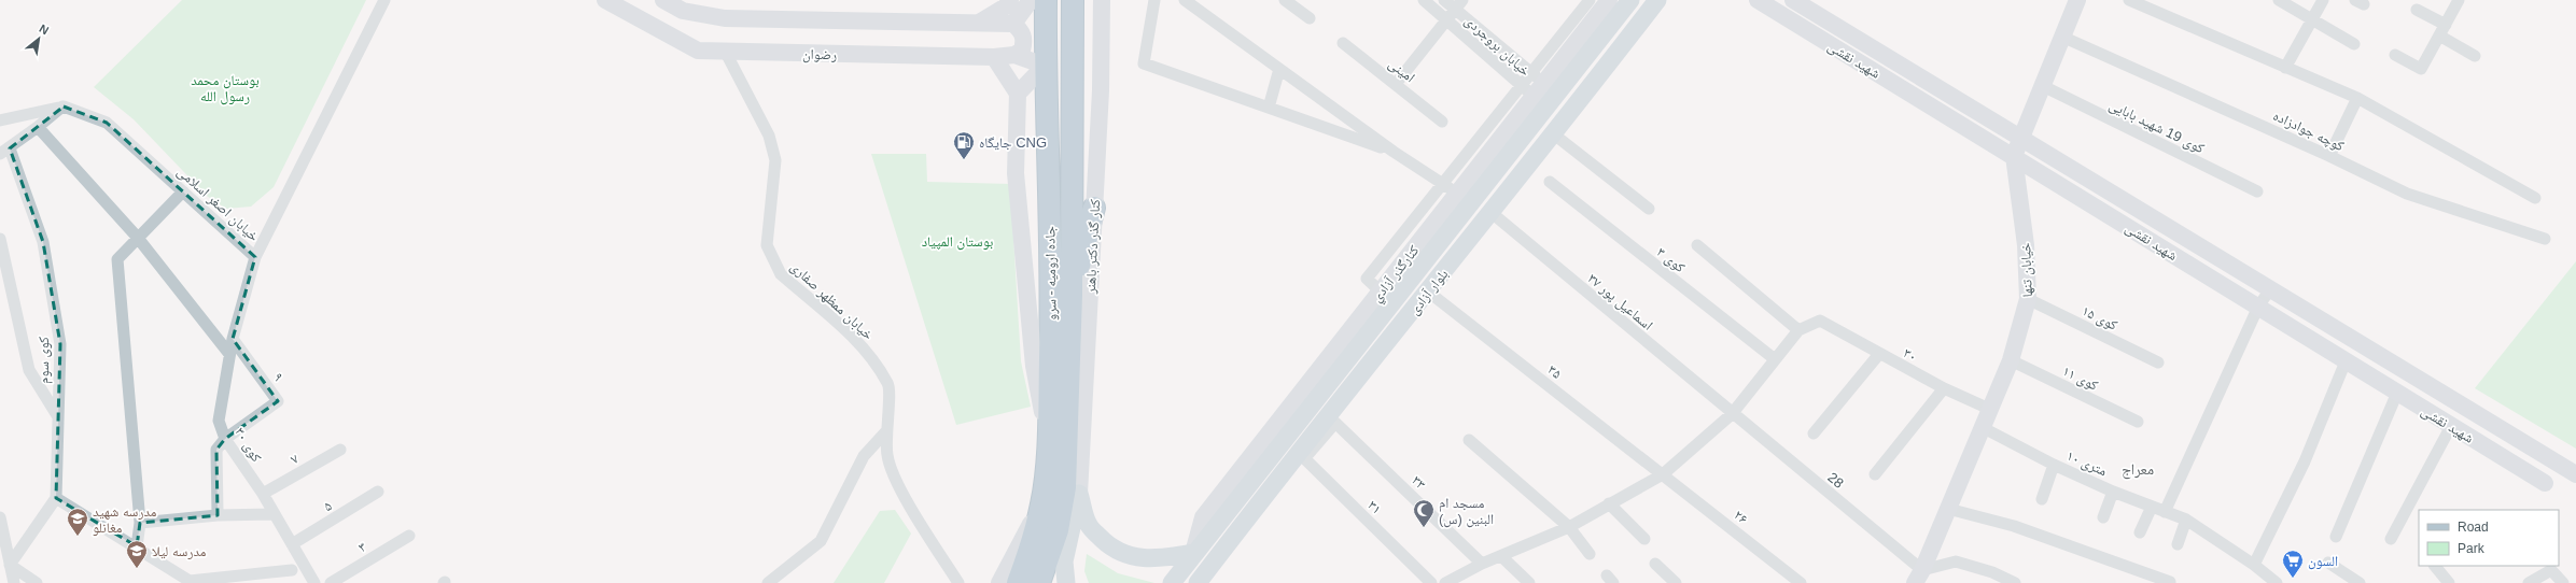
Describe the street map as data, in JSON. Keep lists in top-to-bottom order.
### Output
{
  "streets": {
    "highway": ["جاده ارومیه - سرو"],
    "main road": [
      "رضوان",
      "شهید نقشی",
      "کنار گذر دکتر باهنر",
      "خیابان تنها",
      "کنارگذر آزادي",
      "بلوار آزادی"
    ],
    "street": [
      "خیابان بروجردی",
      "امینی",
      "کوی 19 شهید بابایی",
      "کوچه جوادزاده",
      "خیابان اصغر اسلامی",
      "کوی ۳",
      "خیابان ممظهر صفاری",
      "اسماعیل پور ۳۷",
      "کوی ۱۵",
      "۳۰",
      "کوی سوم",
      "۳۵",
      "۹",
      "کوی ۱۱",
      "کوی ۳۰",
      "۷",
      "۱۰ متری",
      "28",
      "۳۳",
      "۵",
      "۳۱",
      "۲۶",
      "۳"
    ]
  },
  "crossings": [
    ["خیابان بروجردی", "کنارگذر آزادي"],
    ["خیابان بروجردی", "بلوار آزادی"],
    ["رضوان", "جاده ارومیه - سرو"],
    ["رضوان", "خیابان ممظهر صفاری"],
    ["شهید نقشی", "خیابان تنها"],
    ["کوی 19 شهید بابایی", "خیابان تنها"],
    ["کوچه جوادزاده", "خیابان تنها"],
    ["خیابان اصغر اسلامی", "کوی ۳۰"],
    ["کنار گذر دکتر باهنر", "جاده ارومیه - سرو"],
    ["خیابان تنها", "کوی ۱۵"],
    ["خیابان تنها", "۳۰"],
    ["خیابان تنها", "کوی ۱۱"],
    ["خیابان تنها", "۱۰ متری"],
    ["خیابان تنها", "28"],
    ["کنارگذر آزادي", "بلوار آزادی"],
    ["بلوار آزادی", "اسماعیل پور ۳۷"],
    ["بلوار آزادی", "۳۵"],
    ["بلوار آزادی", "۳۳"],
    ["بلوار آزادی", "۳۱"],
    ["اسماعیل پور ۳۷", "28"],
    ["۳۵", "۲۶"],
    ["۹", "کوی ۳۰"],
    ["کوی ۳۰", "۷"],
    ["کوی ۳۰", "۵"],
    ["۳۳", "۳۱"]
  ],
  "districts": ["معراج"],
  "parks": ["بوستان محمد رسول الله", "بوستان المپیاد"],
  "places": {
    "fuel station": ["جایگاه CNG"],
    "mosque": ["مسجد ام البنین (س)"],
    "school or university": ["مدرسه شهید مغانلو", "مدرسه لیلا"],
    "supermarket": ["السون"]
  },
  "legend": ["Road", "Park"],
  "north": "top right"
}
